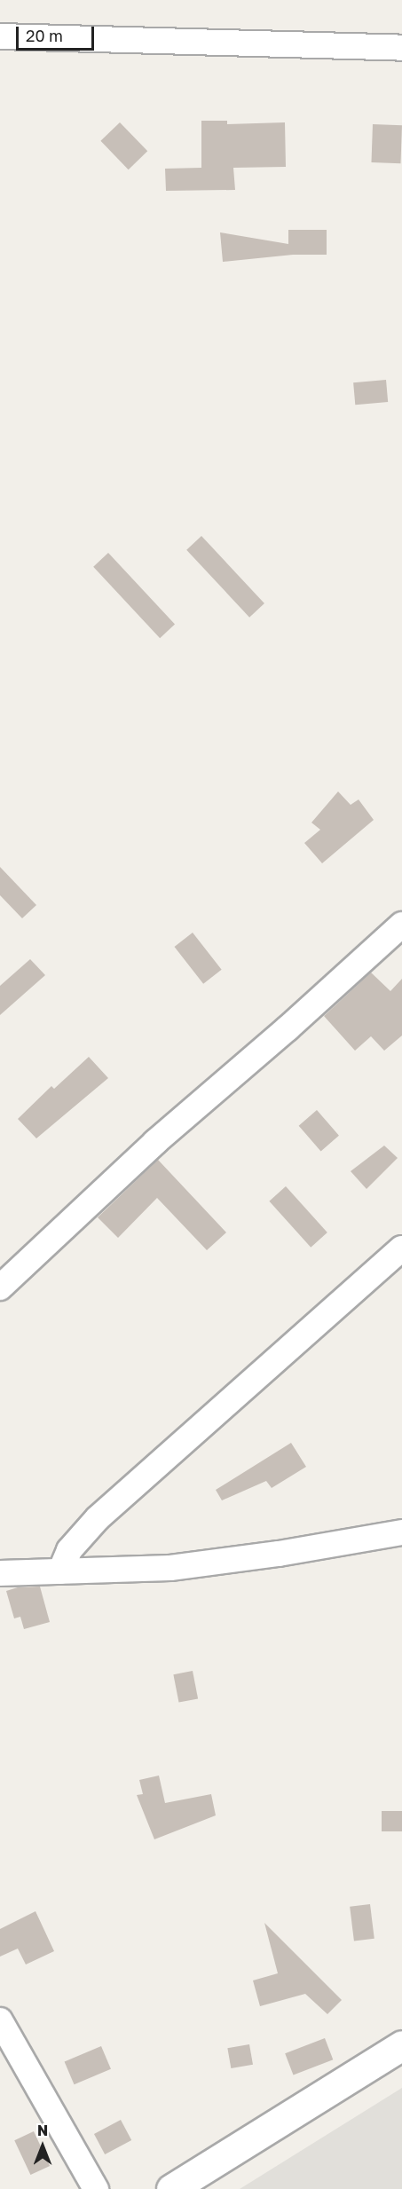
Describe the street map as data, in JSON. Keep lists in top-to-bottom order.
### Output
{
  "scale_bar": "20 m",
  "north": "top"
}
